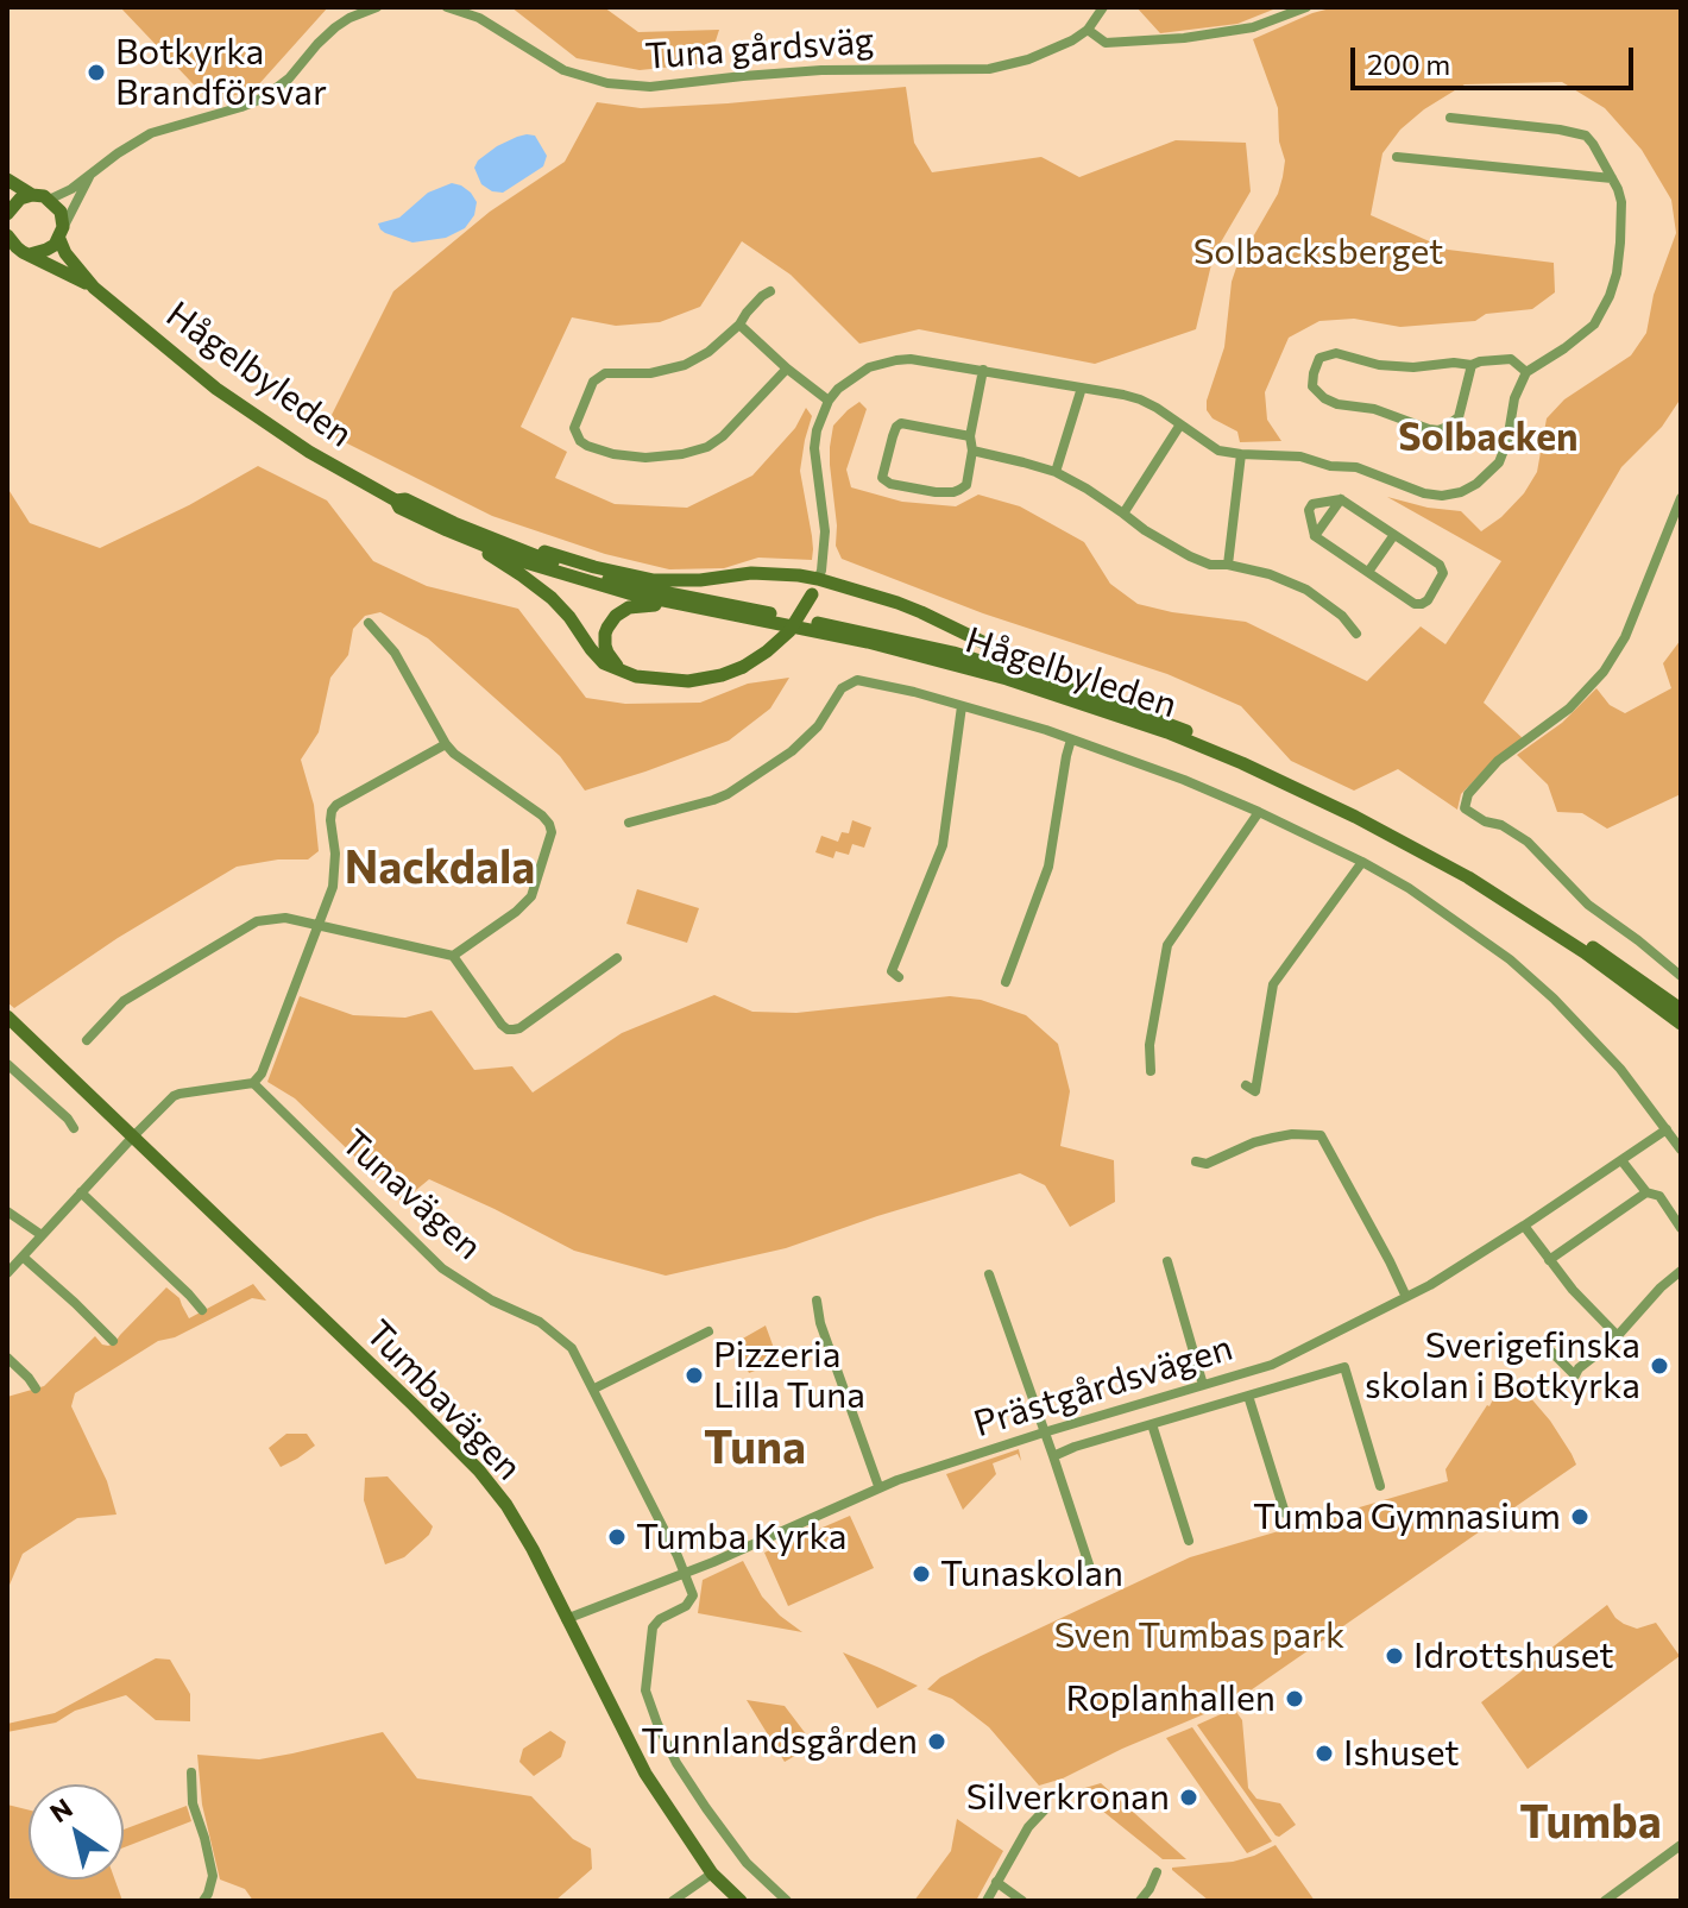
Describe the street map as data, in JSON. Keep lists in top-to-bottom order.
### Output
{
  "streets": {
    "main road": ["Hågelbyleden", "Tumbavägen"],
    "street": ["Tuna gårdsväg", "Tunavägen", "Prästgårdsvägen"]
  },
  "crossings": [
    ["Tunavägen", "Prästgårdsvägen"],
    ["Prästgårdsvägen", "Tumbavägen"]
  ],
  "districts": [
    "Solbacken",
    "Nackdala",
    "Tuna",
    "Tumba"
  ],
  "parks": ["Solbacksberget", "Sven Tumbas park"],
  "places": [
    "Botkyrka Brandförsvar",
    "Sverigefinska skolan i Botkyrka",
    "Pizzeria Lilla Tuna",
    "Tumba Gymnasium",
    "Tumba Kyrka",
    "Tunaskolan",
    "Idrottshuset",
    "Roplanhallen",
    "Tunnlandsgården",
    "Ishuset",
    "Silverkronan"
  ],
  "scale_bar": "200 m",
  "north": "top left"
}
